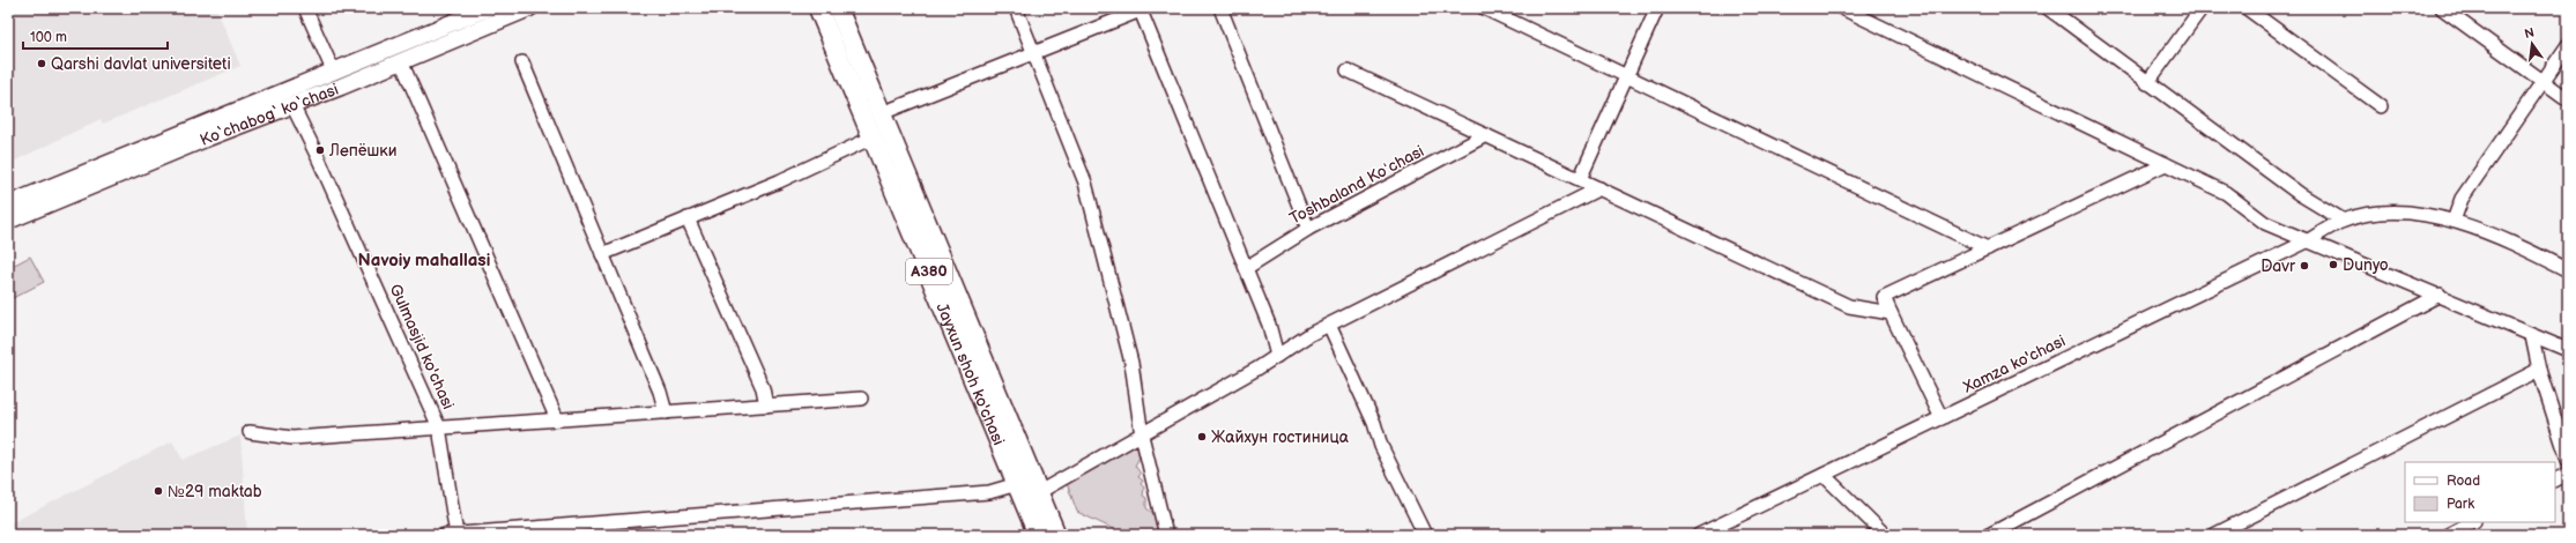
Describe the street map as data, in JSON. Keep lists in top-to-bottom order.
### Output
{
  "streets": {
    "highway": ["A380", "Jayxun shoh ko'chasi"],
    "main road": ["Ko‘chabog‘ ko‘chasi"],
    "street": ["Toshbaland Koʻchasi", "Gulmasjid ko'chasi", "Xamza ko'chasi"]
  },
  "crossings": [
    ["Ko‘chabog‘ ko‘chasi", "Gulmasjid ko'chasi"]
  ],
  "districts": ["Navoiy mahallasi"],
  "places": [
    "Qarshi davlat universiteti",
    "Лепёшки",
    "Dunyo",
    "Davr",
    "Жайхун гостиница",
    "№29 maktab"
  ],
  "legend": ["Road", "Park"],
  "scale_bar": "100 m",
  "north": "top"
}
